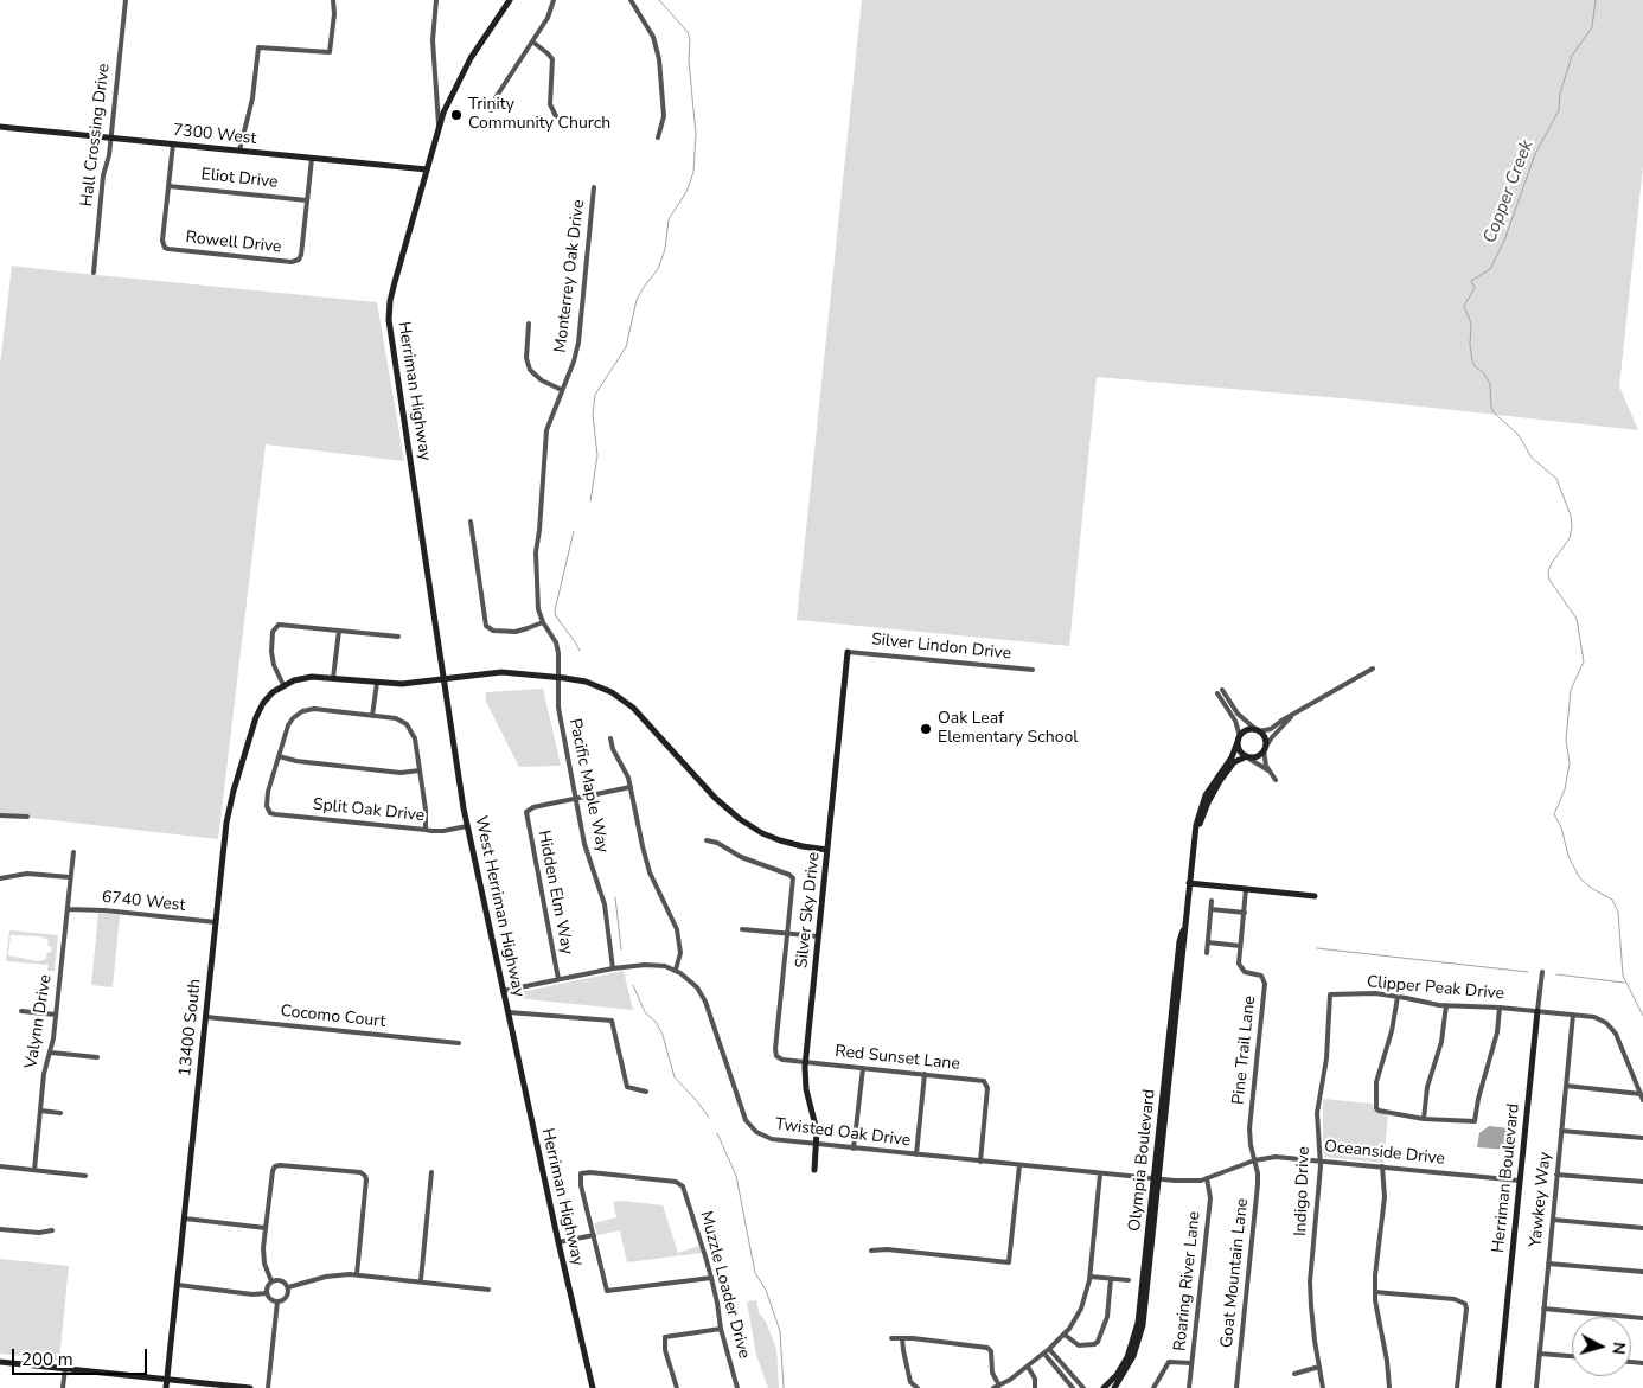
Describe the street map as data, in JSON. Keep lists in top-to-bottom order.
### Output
{
  "streets": {
    "street": [
      "Hall Crossing Drive",
      "7300 West",
      "Eliot Drive",
      "Rowell Drive",
      "Monterrey Oak Drive",
      "Herriman Highway",
      "Silver Lindon Drive",
      "Pacific Maple Way",
      "Split Oak Drive",
      "Hidden Elm Way",
      "6740 West",
      "West Herriman Highway",
      "Silver Sky Drive",
      "Clipper Peak Drive",
      "Cocomo Court",
      "Valynn Drive",
      "13400 South",
      "Pine Trail Lane",
      "Red Sunset Lane",
      "Twisted Oak Drive",
      "Oceanside Drive",
      "Olympia Boulevard",
      "Herriman Boulevard",
      "Indigo Drive",
      "Yawkey Way",
      "Goat Mountain Lane",
      "Roaring River Lane",
      "Muzzle Loader Drive"
    ]
  },
  "crossings": [
    ["Hall Crossing Drive", "7300 West"],
    ["7300 West", "Herriman Highway"],
    ["Eliot Drive", "Rowell Drive"],
    ["Monterrey Oak Drive", "Pacific Maple Way"],
    ["Herriman Highway", "West Herriman Highway"],
    ["Silver Lindon Drive", "Silver Sky Drive"],
    ["Pacific Maple Way", "Hidden Elm Way"],
    ["Split Oak Drive", "West Herriman Highway"],
    ["6740 West", "Valynn Drive"],
    ["6740 West", "13400 South"],
    ["Silver Sky Drive", "Red Sunset Lane"],
    ["Silver Sky Drive", "Twisted Oak Drive"],
    ["Clipper Peak Drive", "Herriman Boulevard"],
    ["Clipper Peak Drive", "Indigo Drive"],
    ["Clipper Peak Drive", "Yawkey Way"],
    ["Cocomo Court", "13400 South"],
    ["Pine Trail Lane", "Oceanside Drive"],
    ["Pine Trail Lane", "Goat Mountain Lane"],
    ["Red Sunset Lane", "Twisted Oak Drive"],
    ["Twisted Oak Drive", "Oceanside Drive"],
    ["Oceanside Drive", "Olympia Boulevard"],
    ["Oceanside Drive", "Herriman Boulevard"],
    ["Oceanside Drive", "Indigo Drive"],
    ["Oceanside Drive", "Goat Mountain Lane"],
    ["Oceanside Drive", "Roaring River Lane"]
  ],
  "water": ["Copper Creek"],
  "places": ["Trinity Community Church", "Oak Leaf Elementary School"],
  "scale_bar": "200 m",
  "north": "right"
}
